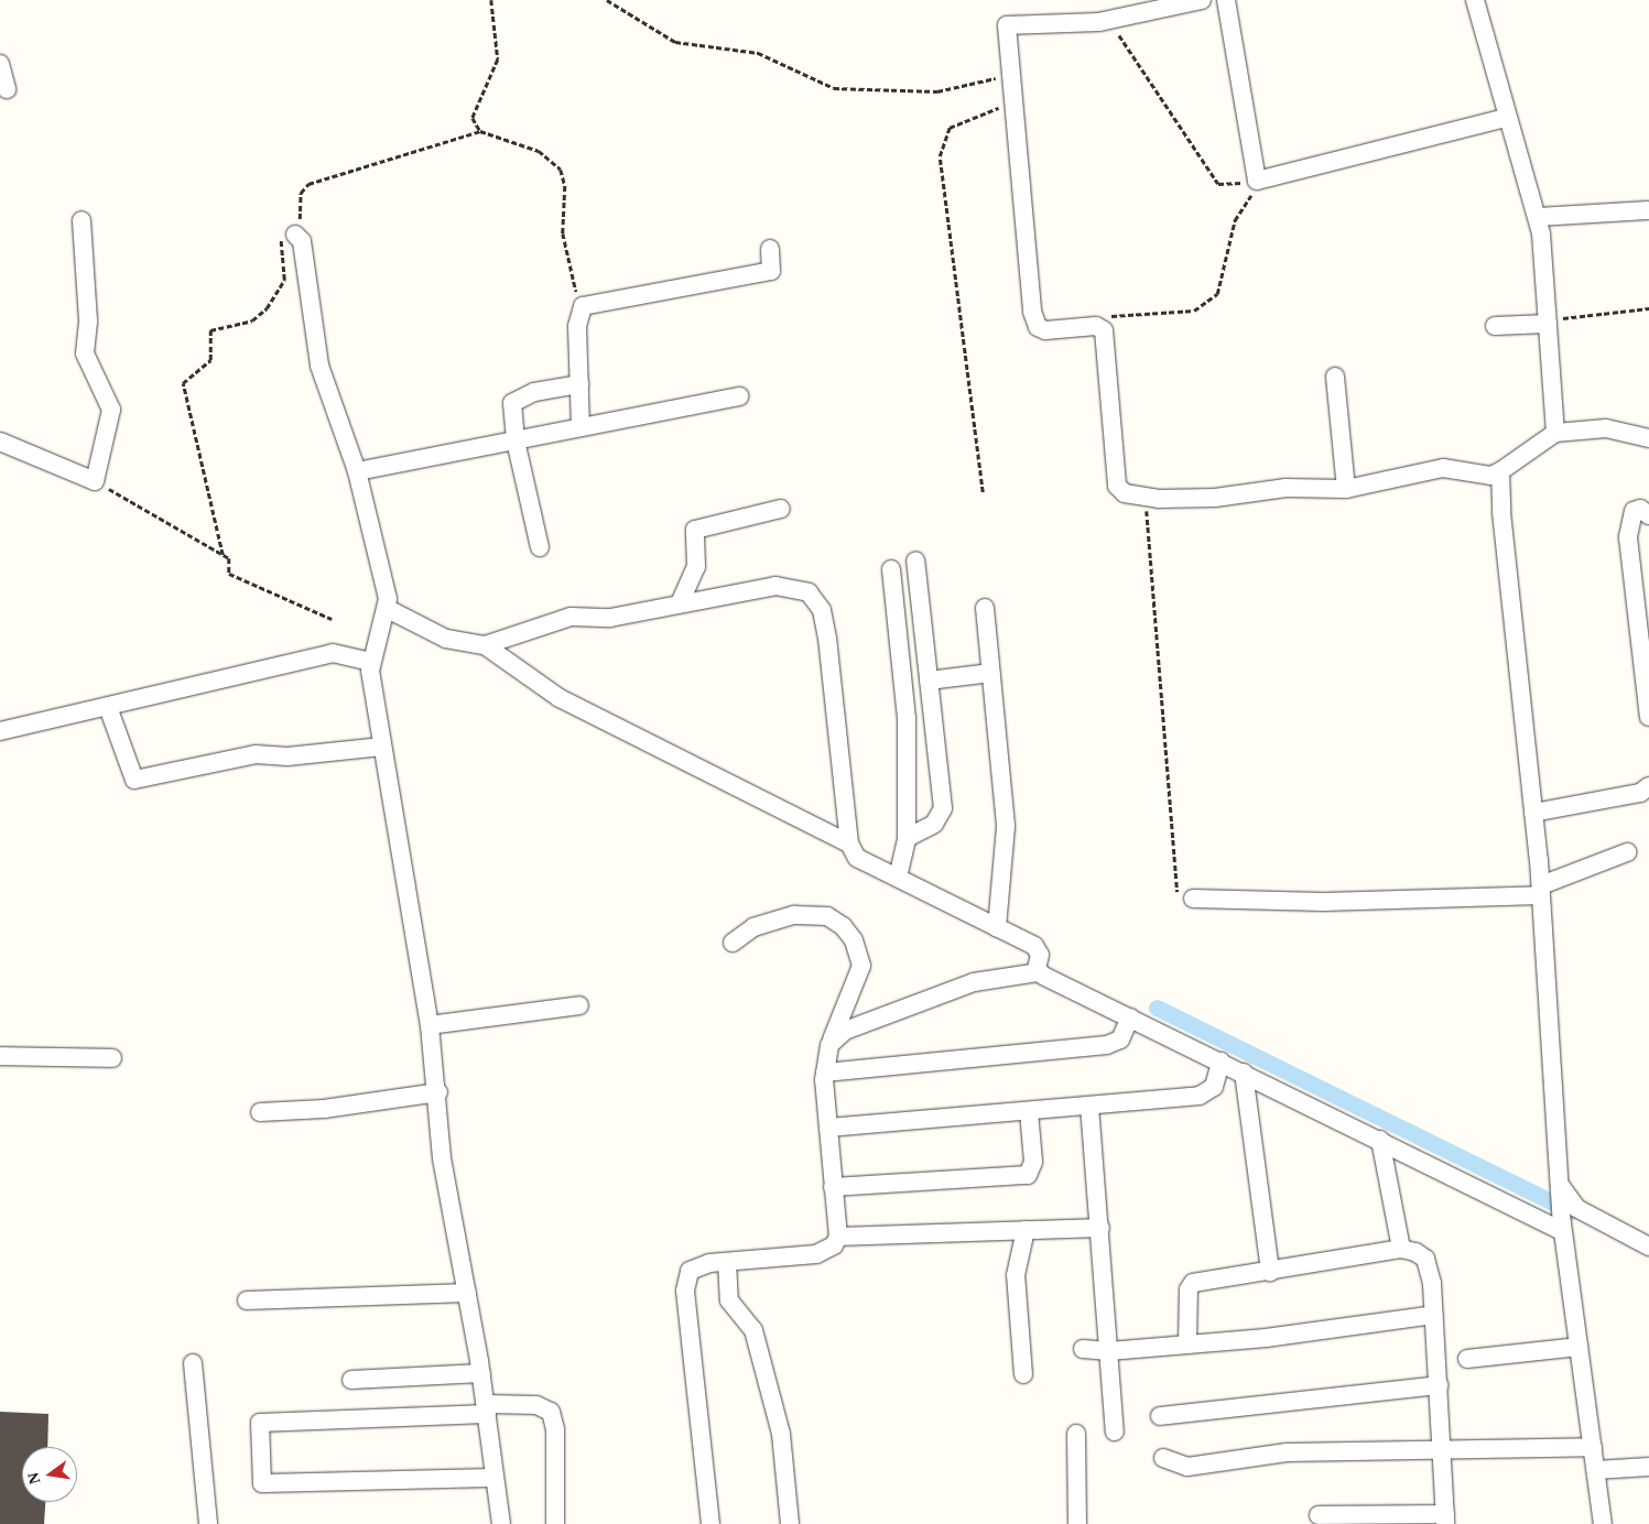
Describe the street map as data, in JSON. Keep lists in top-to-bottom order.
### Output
{
  "north": "left"
}
